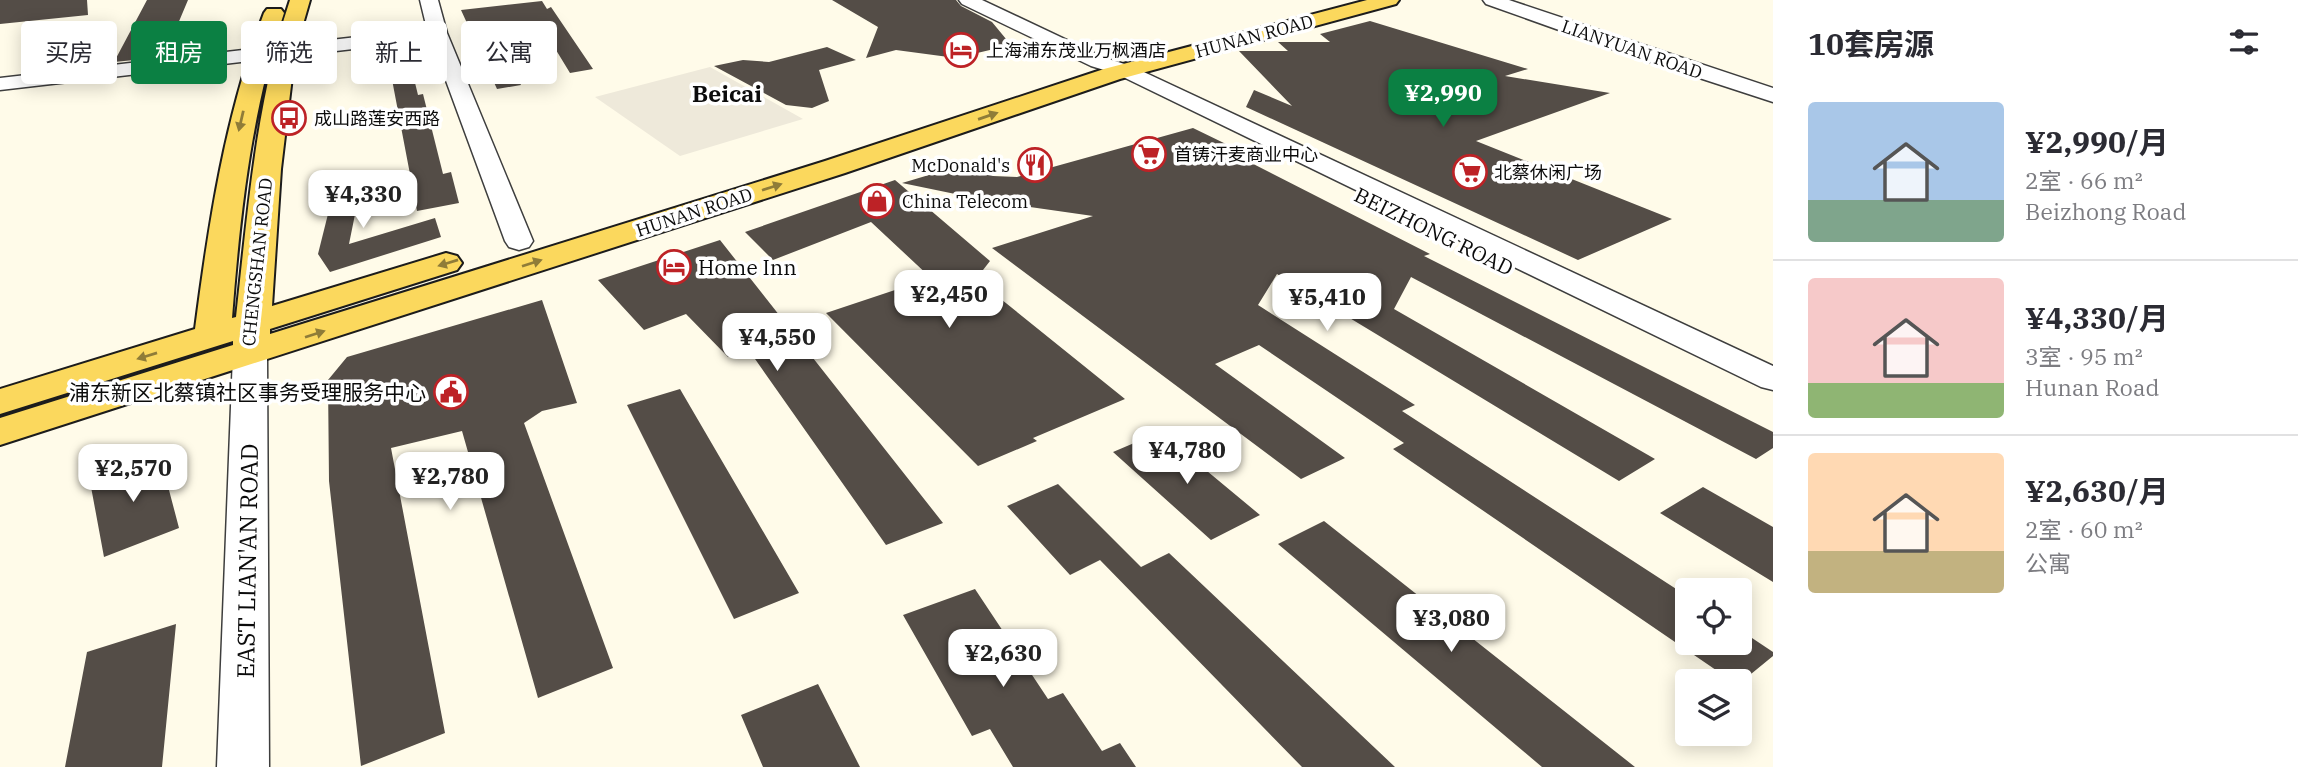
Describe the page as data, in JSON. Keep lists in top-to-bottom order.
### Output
{
  "streets": {
    "main road": ["HUNAN ROAD", "CHENGSHAN ROAD"],
    "street": ["LIANYUAN ROAD", "BEIZHONG ROAD", "EAST LIAN'AN ROAD"]
  },
  "crossings": [
    ["HUNAN ROAD", "BEIZHONG ROAD"],
    ["HUNAN ROAD", "CHENGSHAN ROAD"],
    ["HUNAN ROAD", "EAST LIAN'AN ROAD"],
    ["CHENGSHAN ROAD", "EAST LIAN'AN ROAD"]
  ],
  "districts": ["Beicai"],
  "places": {
    "hotel": ["上海浦东茂业万枫酒店", "Home Inn"],
    "bus stop": ["成山路莲安西路"],
    "supermarket": ["首铸汗麦商业中心", "北蔡休闲广场"],
    "restaurant": ["McDonald's"],
    "shop": ["China Telecom"],
    "public building": ["浦东新区北蔡镇社区事务受理服务中心"]
  },
  "page": {
    "heading": "10套房源",
    "chip": [
      "买房",
      "租房",
      "筛选",
      "新上",
      "公寓"
    ],
    "price": [
      "¥2,990",
      "¥4,330",
      "¥2,450",
      "¥5,410",
      "¥4,550",
      "¥4,780",
      "¥2,570",
      "¥2,780",
      "¥3,080",
      "¥2,630"
    ],
    "list": [
      {
        "name": "¥2,990/月",
        "note": "2室 · 66 m² · Beizhong Road"
      },
      {
        "name": "¥4,330/月",
        "note": "3室 · 95 m² · Hunan Road"
      },
      {
        "name": "¥2,630/月",
        "note": "2室 · 60 m² · 公寓"
      }
    ]
  }
}
